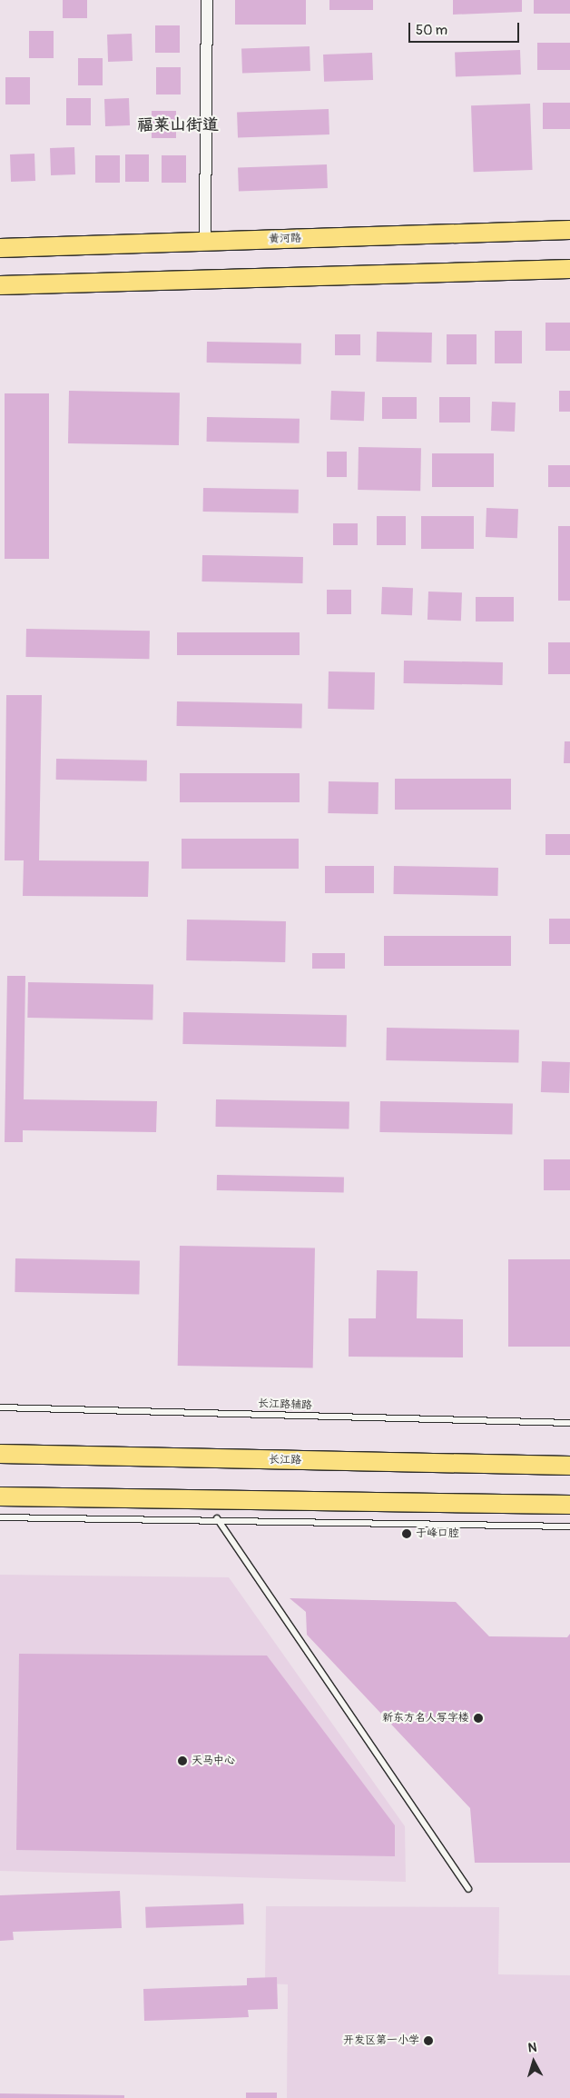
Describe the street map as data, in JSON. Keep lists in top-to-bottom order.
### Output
{
  "streets": {
    "main road": ["黄河路", "长江路"],
    "lane": ["长江路辅路"]
  },
  "districts": ["福莱山街道"],
  "places": [
    "于峰口腔",
    "新东方名人写字楼",
    "天马中心",
    "开发区第一小学"
  ],
  "scale_bar": "50 m",
  "north": "top"
}
